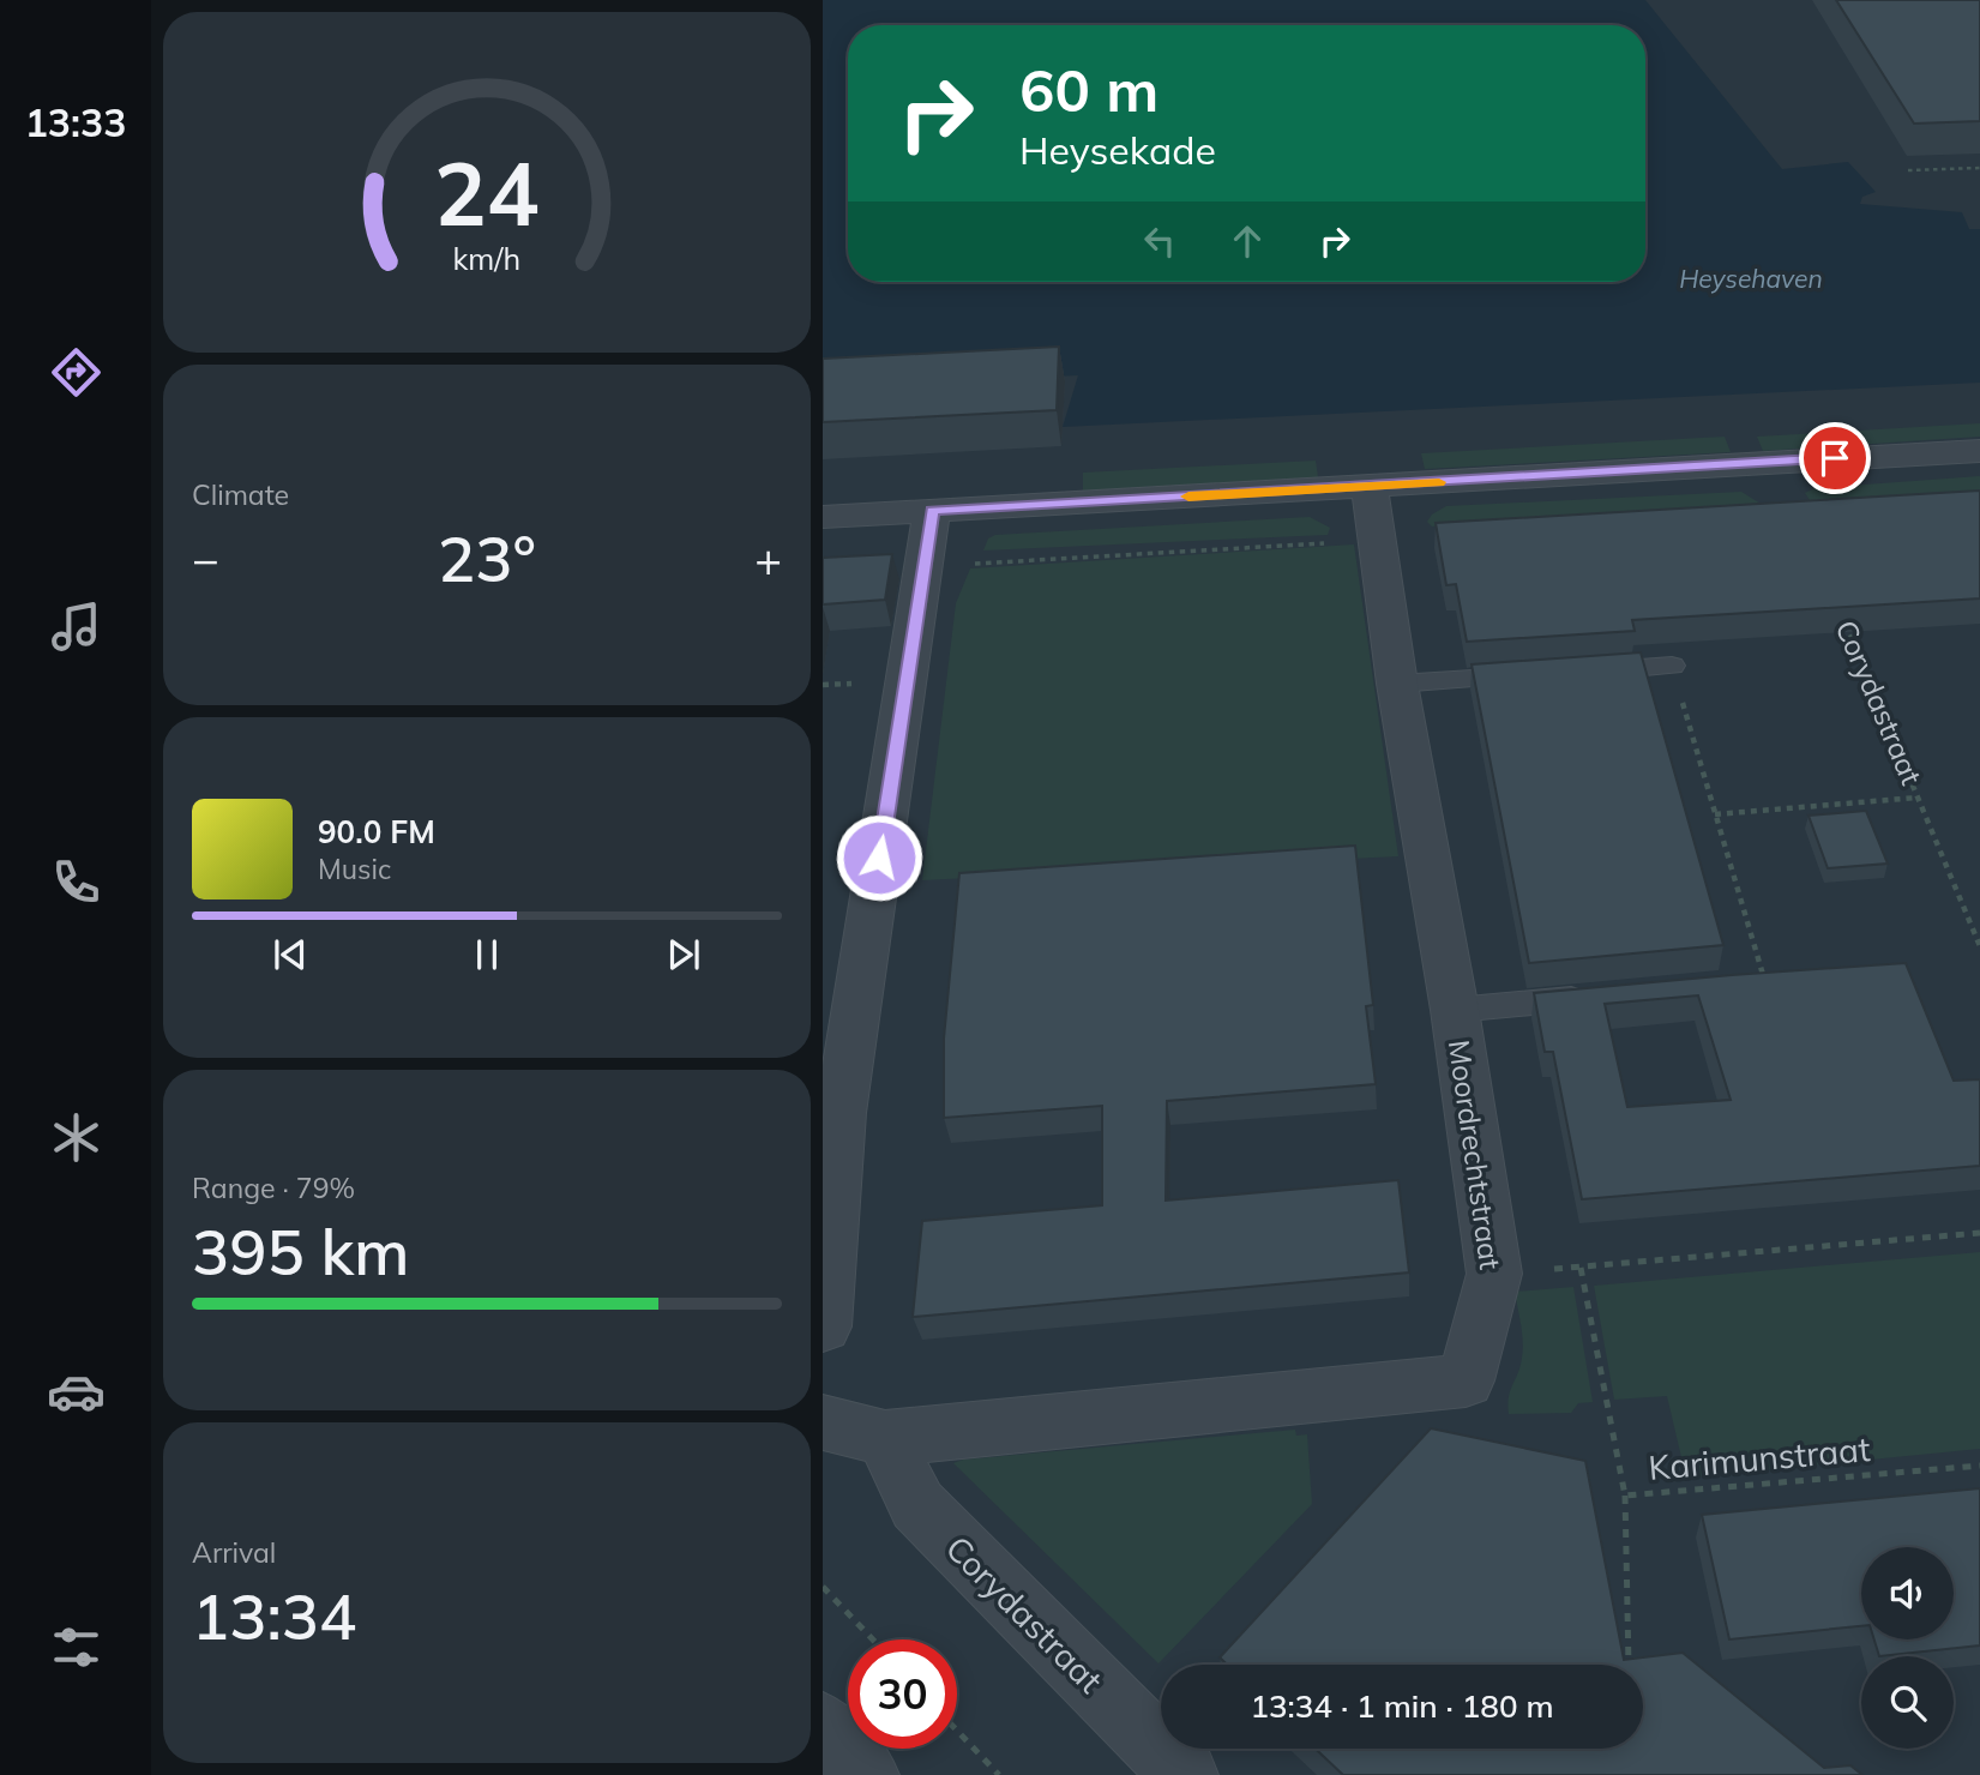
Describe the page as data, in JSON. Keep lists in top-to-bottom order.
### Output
{
  "streets": {
    "street": ["Corydastraat", "Moordrechtstraat"],
    "path": ["Karimunstraat"]
  },
  "crossings": [
    ["Corydastraat", "Moordrechtstraat"]
  ],
  "water": ["Heysehaven"],
  "page": {
    "tabs": "13:33",
    "turn": ["60 m", "Heysekade"],
    "tile": [
      "Climate",
      ["Range · 79%", "395 km"],
      ["Arrival", "13:34"]
    ],
    "heat": ["−", "23°", "+"],
    "song": ["90.0 FM", "Music"],
    "limit": "30",
    "trip": "13:34 · 1 min · 180 m",
    "gauge": ["24", "km/h"]
  }
}
